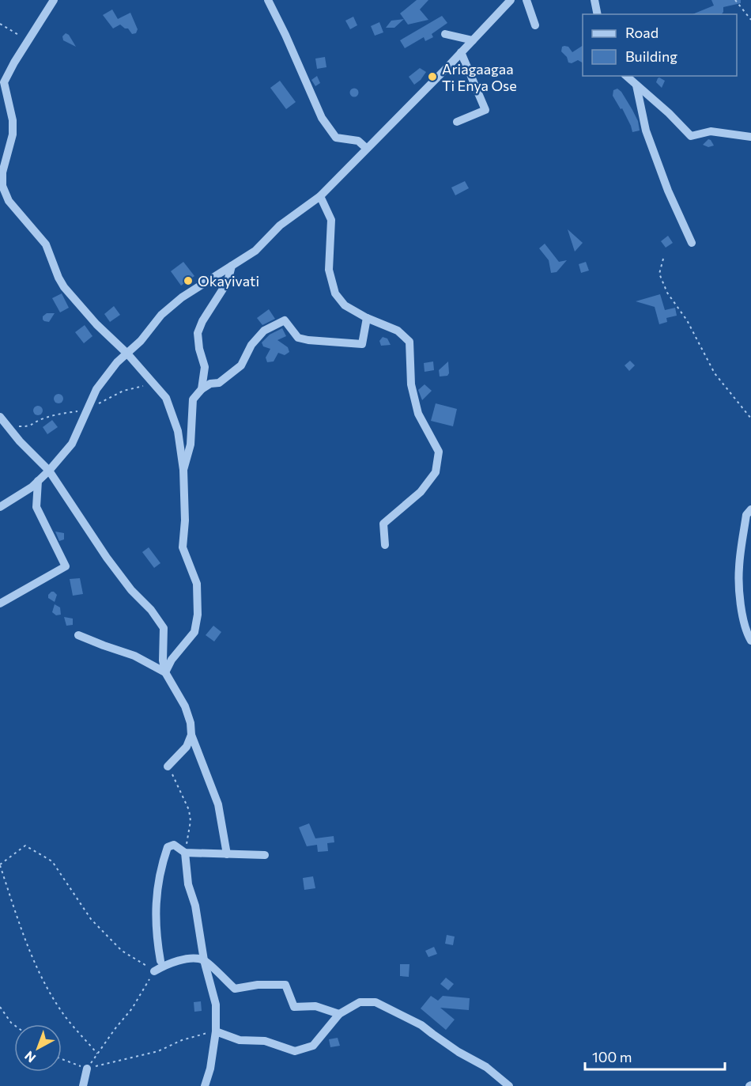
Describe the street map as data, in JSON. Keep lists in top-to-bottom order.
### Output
{
  "places": ["Ariagaagaa Ti Enya Ose", "Okayivati"],
  "legend": ["Road", "Building"],
  "scale_bar": "100 m",
  "north": "bottom left"
}
